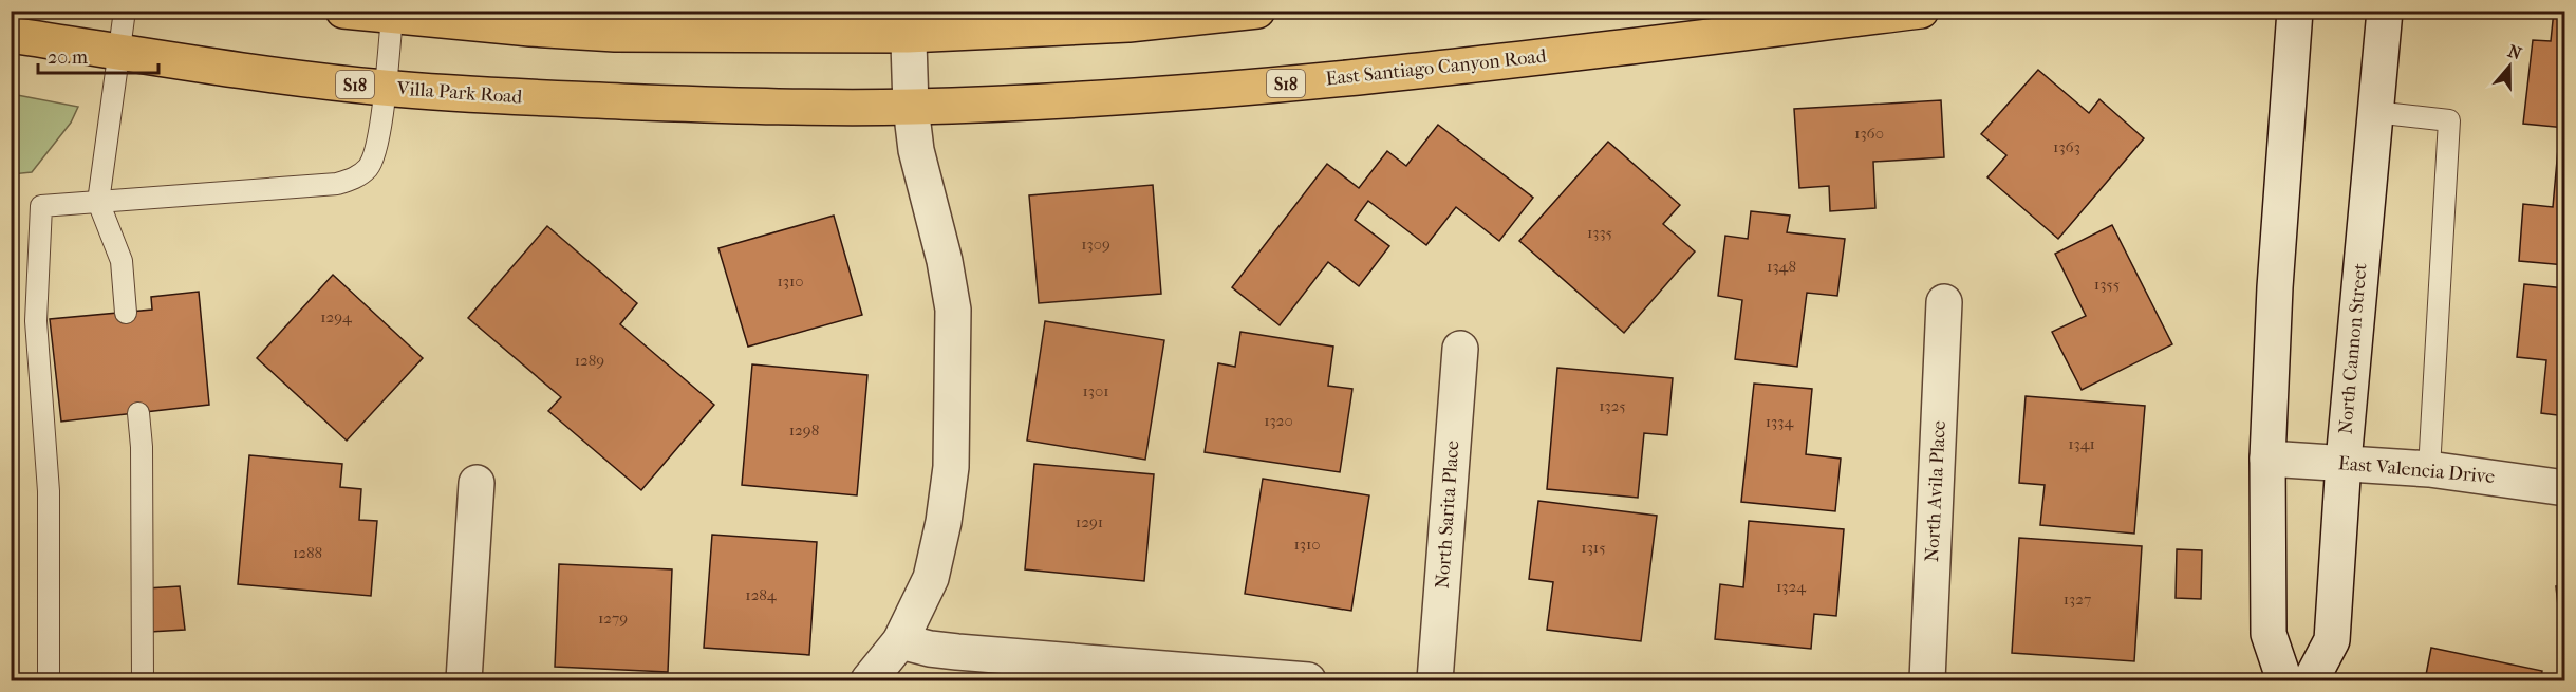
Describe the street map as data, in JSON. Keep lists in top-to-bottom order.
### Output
{
  "streets": {
    "main road": ["East Santiago Canyon Road", "S18", "Villa Park Road"],
    "street": [
      "North Cannon Street",
      "East Valencia Drive",
      "North Avila Place",
      "North Sarita Place"
    ]
  },
  "crossings": [
    ["East Santiago Canyon Road", "Villa Park Road"],
    ["North Cannon Street", "East Valencia Drive"]
  ],
  "house_numbers": [
    "1360",
    "1363",
    "1335",
    "1309",
    "1348",
    "1310",
    "1355",
    "1294",
    "1289",
    "1301",
    "1325",
    "1320",
    "1334",
    "1298",
    "1341",
    "1291",
    "1310",
    "1315",
    "1288",
    "1324",
    "1284",
    "1327",
    "1279"
  ],
  "scale_bar": "20 m",
  "north": "top"
}
